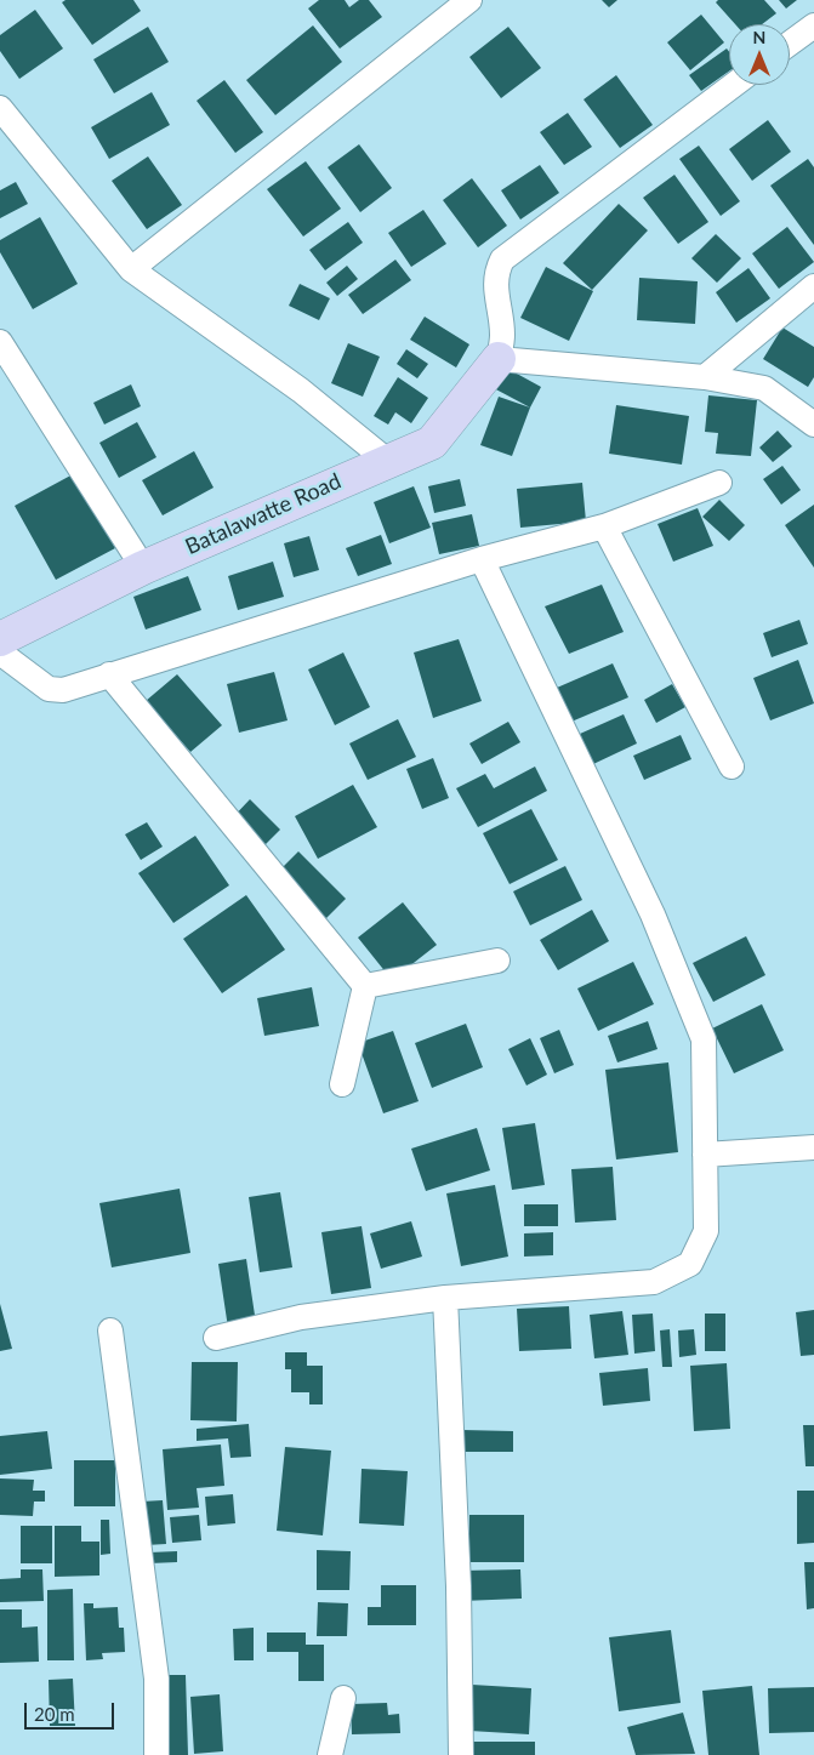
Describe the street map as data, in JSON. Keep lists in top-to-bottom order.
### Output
{
  "streets": {
    "street": ["Batalawatte Road"]
  },
  "scale_bar": "20 m",
  "north": "top"
}
